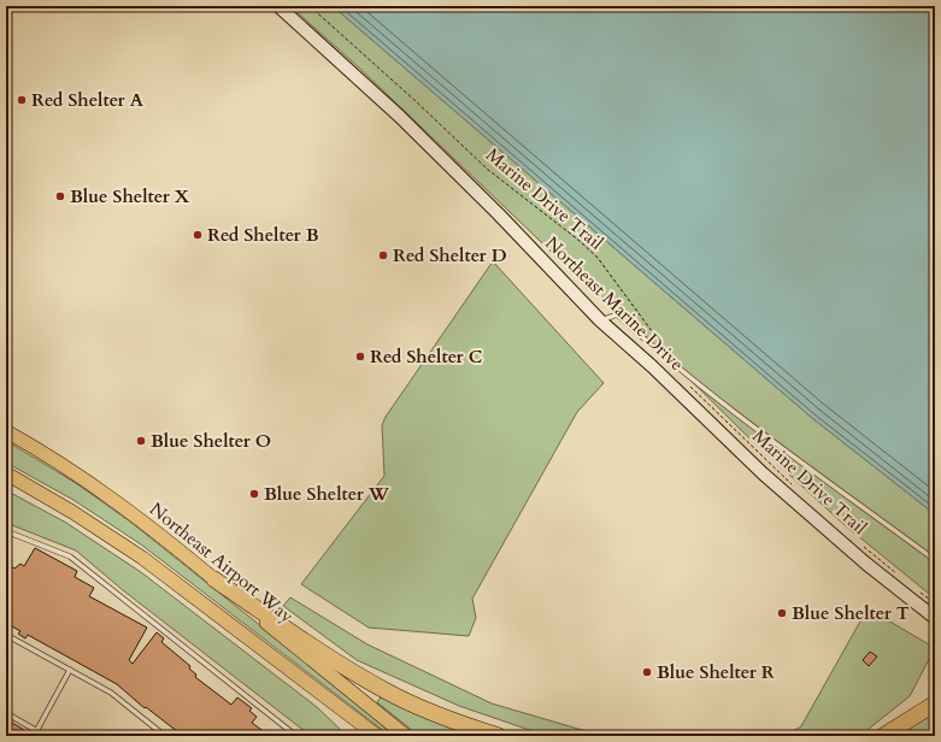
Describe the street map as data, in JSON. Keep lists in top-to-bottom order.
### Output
{
  "streets": {
    "main road": ["Northeast Marine Drive", "Northeast Airport Way"],
    "path": ["Marine Drive Trail"]
  },
  "places": [
    "Red Shelter A",
    "Blue Shelter X",
    "Red Shelter B",
    "Red Shelter D",
    "Red Shelter C",
    "Blue Shelter O",
    "Blue Shelter W",
    "Blue Shelter T",
    "Blue Shelter R"
  ]
}
